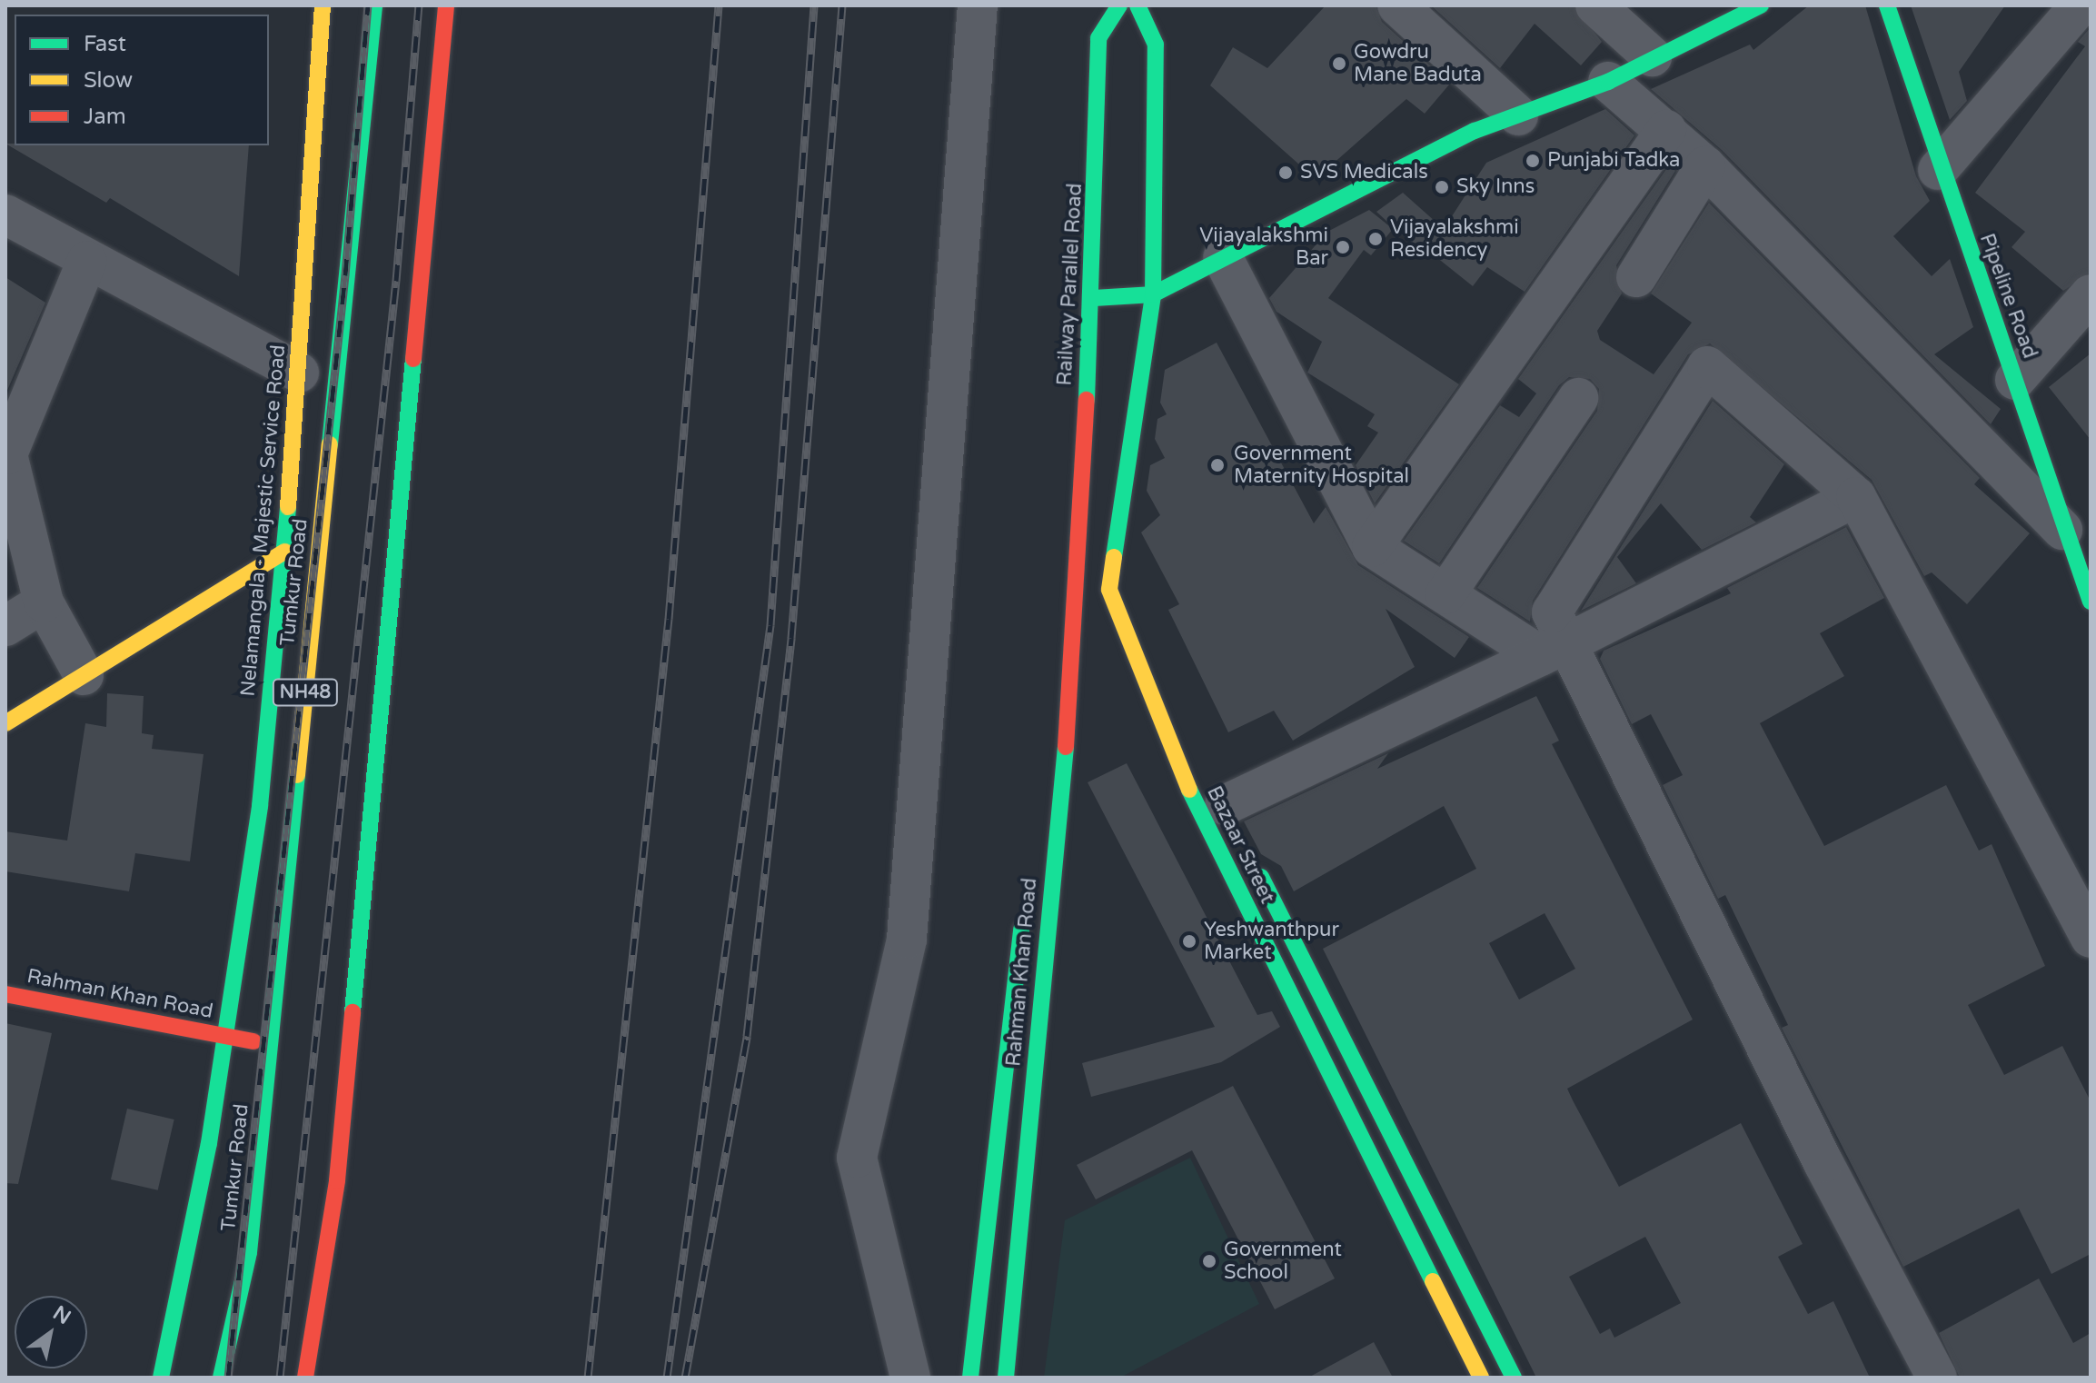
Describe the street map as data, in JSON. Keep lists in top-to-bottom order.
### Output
{
  "streets": {
    "main road": [
      "Railway Parallel Road",
      "Pipeline Road",
      "Nelamangala - Majestic Service Road",
      "Tumkur Road",
      "NH48",
      "Bazaar Street",
      "Rahman Khan Road"
    ]
  },
  "crossings": [
    ["Railway Parallel Road", "Rahman Khan Road"],
    ["Nelamangala - Majestic Service Road", "Rahman Khan Road"],
    ["Tumkur Road", "Rahman Khan Road"]
  ],
  "places": [
    "Gowdru Mane Baduta",
    "Punjabi Tadka",
    "SVS Medicals",
    "Sky Inns",
    "Vijayalakshmi Residency",
    "Vijayalakshmi Bar",
    "Government Maternity Hospital",
    "Yeshwanthpur Market",
    "Government School"
  ],
  "legend": ["Fast", "Slow", "Jam"],
  "north": "top right"
}
